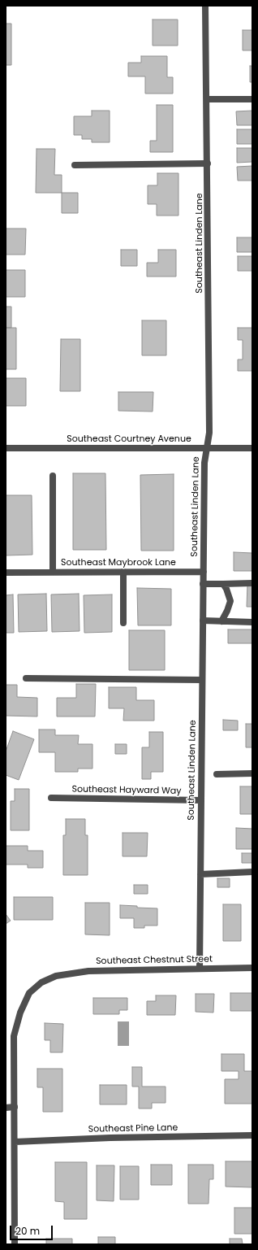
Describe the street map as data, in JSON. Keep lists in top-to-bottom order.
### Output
{
  "streets": {
    "street": [
      "Southeast Linden Lane",
      "Southeast Courtney Avenue",
      "Southeast Maybrook Lane",
      "Southeast Hayward Way",
      "Southeast Chestnut Street",
      "Southeast Pine Lane"
    ]
  },
  "crossings": [
    ["Southeast Linden Lane", "Southeast Courtney Avenue"],
    ["Southeast Linden Lane", "Southeast Maybrook Lane"],
    ["Southeast Linden Lane", "Southeast Hayward Way"],
    ["Southeast Linden Lane", "Southeast Chestnut Street"],
    ["Southeast Chestnut Street", "Southeast Pine Lane"]
  ],
  "scale_bar": "20 m"
}
